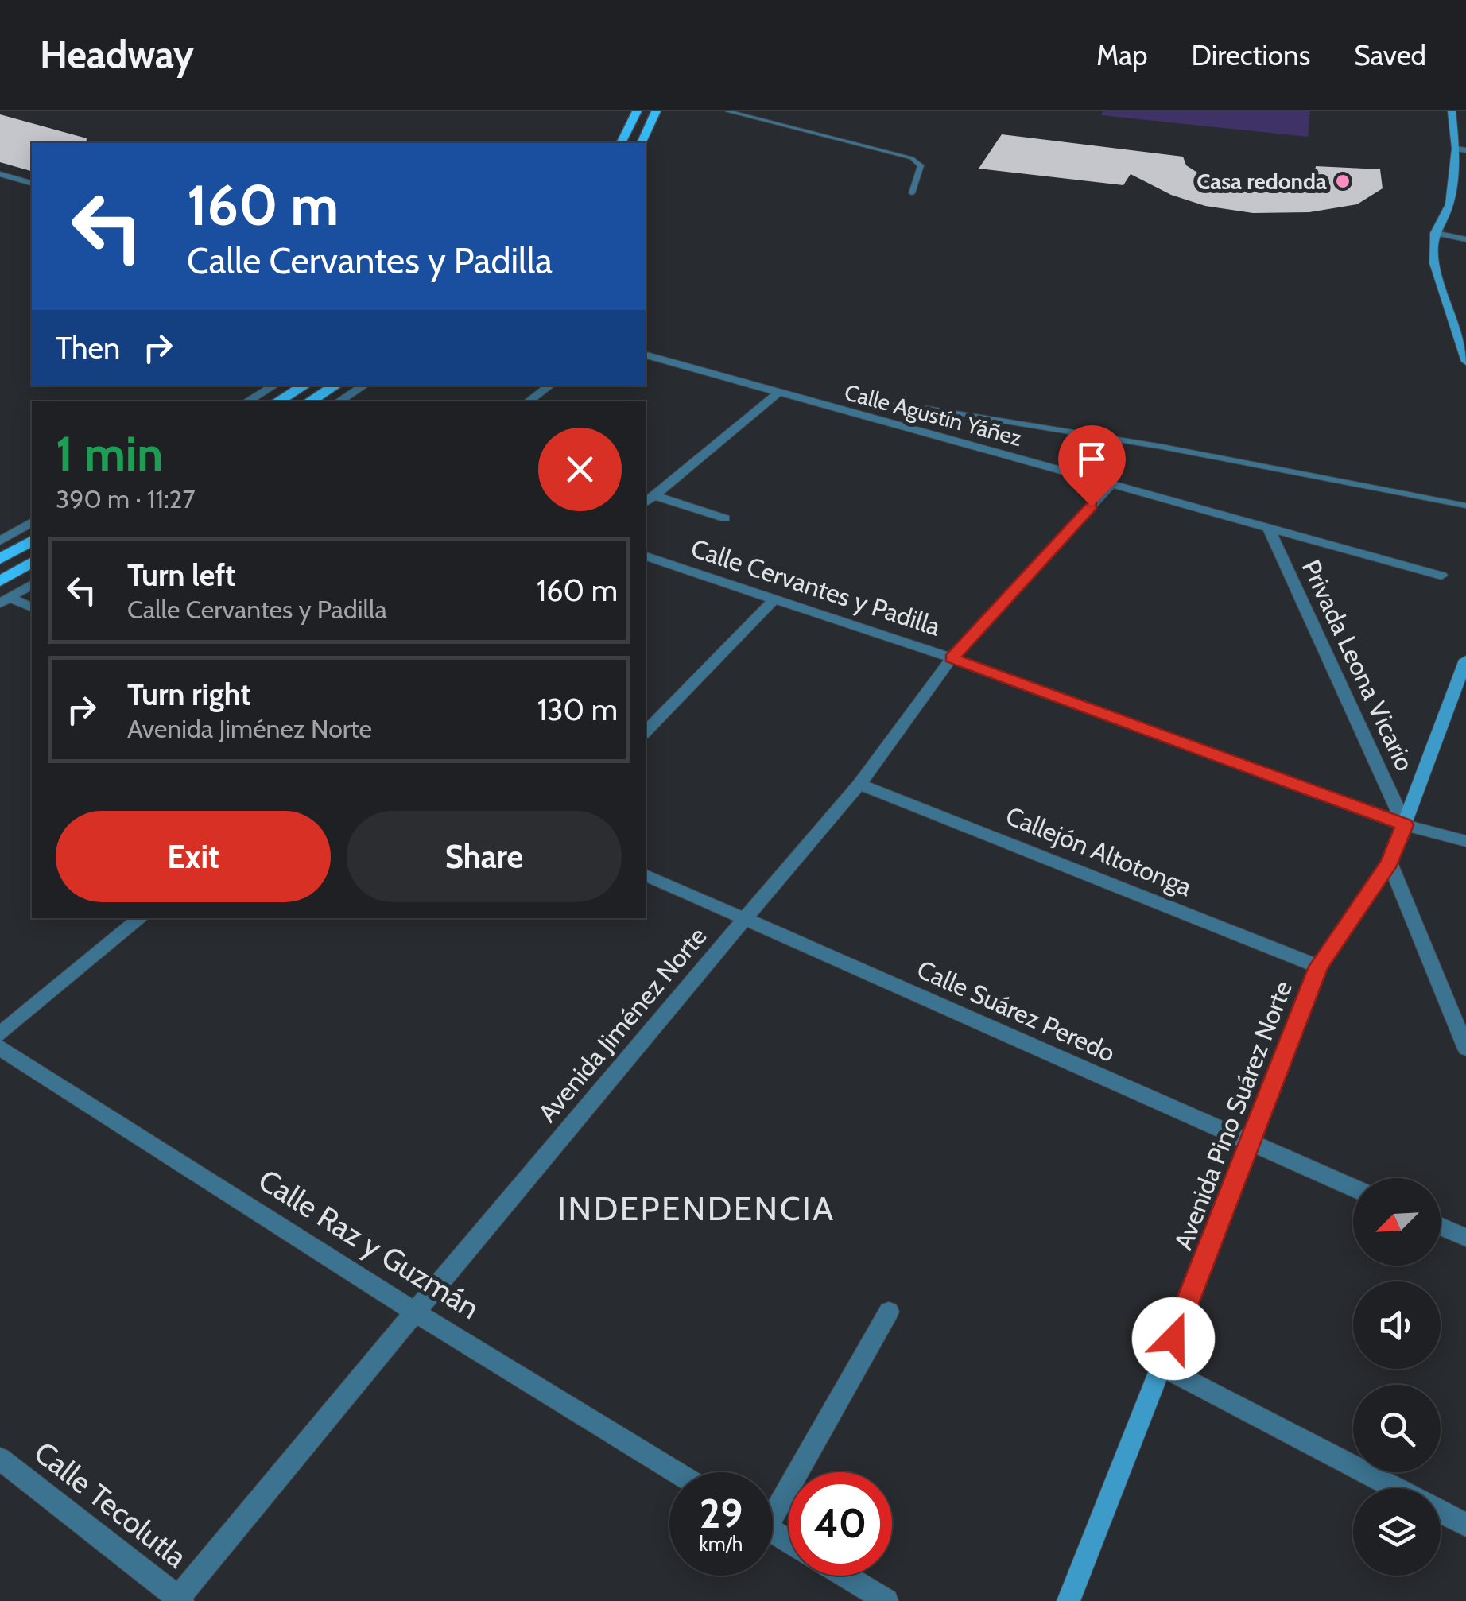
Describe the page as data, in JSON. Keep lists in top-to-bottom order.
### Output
{
  "streets": {
    "street": [
      "Calle Agustín Yáñez",
      "Calle Cervantes y Padilla",
      "Privada Leona Vicario",
      "Callejón Altotonga",
      "Calle Suárez Peredo",
      "Avenida Jiménez Norte",
      "Avenida Pino Suárez Norte",
      "Calle Raz y Guzmán",
      "Calle Tecolutla"
    ]
  },
  "crossings": [
    ["Calle Agustín Yáñez", "Privada Leona Vicario"],
    ["Calle Agustín Yáñez", "Avenida Jiménez Norte"],
    ["Calle Cervantes y Padilla", "Privada Leona Vicario"],
    ["Calle Cervantes y Padilla", "Avenida Jiménez Norte"],
    ["Calle Cervantes y Padilla", "Avenida Pino Suárez Norte"],
    ["Privada Leona Vicario", "Avenida Pino Suárez Norte"],
    ["Callejón Altotonga", "Avenida Jiménez Norte"],
    ["Callejón Altotonga", "Avenida Pino Suárez Norte"],
    ["Calle Suárez Peredo", "Avenida Jiménez Norte"],
    ["Calle Suárez Peredo", "Avenida Pino Suárez Norte"],
    ["Avenida Jiménez Norte", "Calle Raz y Guzmán"],
    ["Avenida Jiménez Norte", "Calle Tecolutla"]
  ],
  "districts": ["INDEPENDENCIA"],
  "places": ["Casa redonda"],
  "north": "bottom left",
  "page": {
    "header": "Headway",
    "nav": ["Map", "Directions", "Saved"],
    "turn": ["160 m", "Calle Cervantes y Padilla"],
    "then": "Then",
    "heading": ["1 min", "390 m · 11:27"],
    "list": [
      {
        "name": "Turn left",
        "note": "Calle Cervantes y Padilla",
        "value": "160 m"
      },
      {
        "name": "Turn right",
        "note": "Avenida Jiménez Norte",
        "value": "130 m"
      }
    ],
    "buttons": ["Exit", "Share"],
    "speed": "29 km/h",
    "limit": "40"
  }
}
